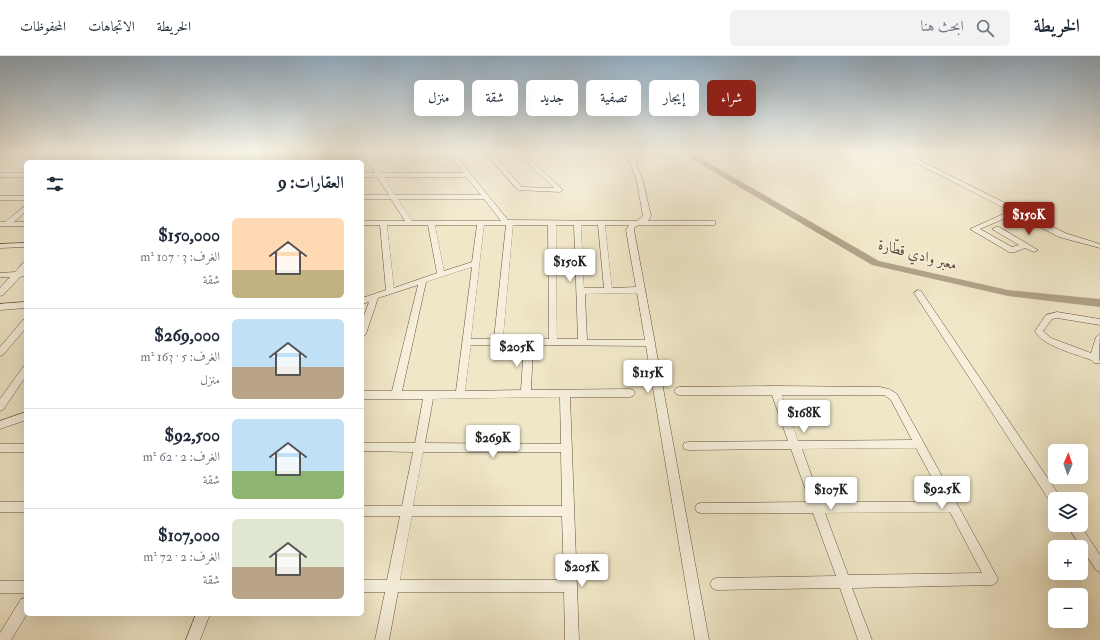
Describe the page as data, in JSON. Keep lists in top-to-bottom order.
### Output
{
  "water": ["معبر وادي قطّارة"],
  "north": "top",
  "page": {
    "header": "الخريطة",
    "search": "ابحث هنا",
    "nav": ["الخريطة", "الاتجاهات", "المحفوظات"],
    "chip": [
      "شراء",
      "إيجار",
      "تصفية",
      "جديد",
      "شقة",
      "منزل"
    ],
    "heading": "العقارات: 9",
    "price": [
      "$150K",
      "$150K",
      "$205K",
      "$115K",
      "$168K",
      "$269K",
      "$92.5K",
      "$107K",
      "$205K"
    ],
    "list": [
      {
        "name": "$150,000",
        "note": "الغرف: 3 · 107 m² · شقة"
      },
      {
        "name": "$269,000",
        "note": "الغرف: 5 · 163 m² · منزل"
      },
      {
        "name": "$92,500",
        "note": "الغرف: 2 · 62 m² · شقة"
      },
      {
        "name": "$107,000",
        "note": "الغرف: 2 · 72 m² · شقة"
      }
    ],
    "map_buttons": ["+", "−"]
  }
}
